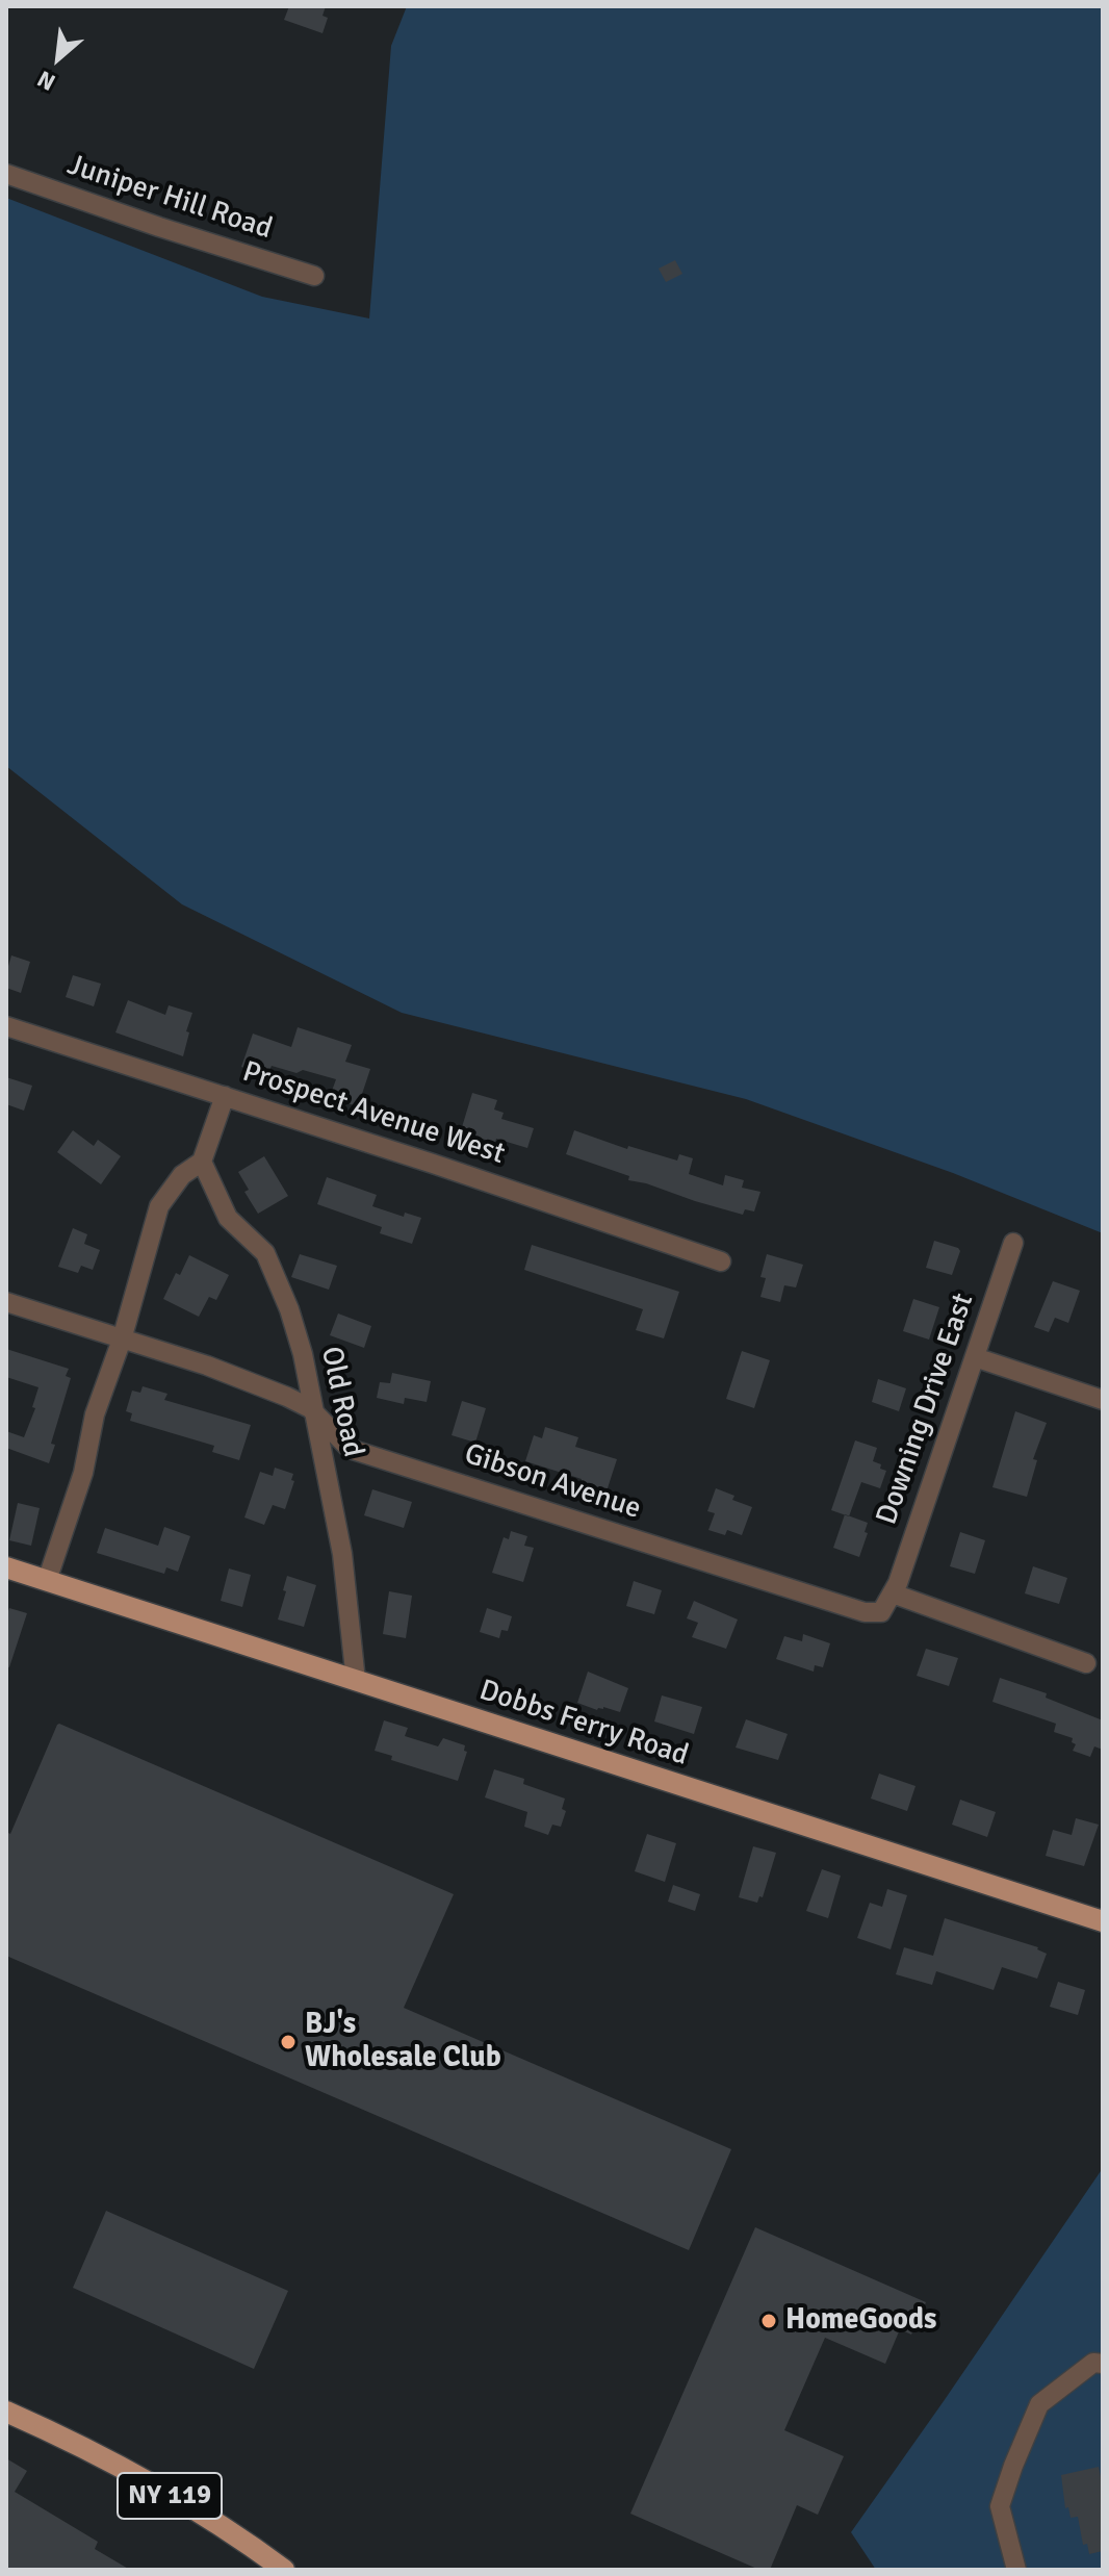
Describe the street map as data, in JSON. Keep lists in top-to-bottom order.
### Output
{
  "streets": {
    "main road": ["Dobbs Ferry Road", "NY 119"],
    "street": [
      "Juniper Hill Road",
      "Prospect Avenue West",
      "Old Road",
      "Downing Drive East",
      "Gibson Avenue"
    ]
  },
  "crossings": [
    ["Old Road", "Gibson Avenue"],
    ["Old Road", "Dobbs Ferry Road"],
    ["Downing Drive East", "Gibson Avenue"]
  ],
  "places": ["BJ's Wholesale Club", "HomeGoods"],
  "north": "bottom left"
}
